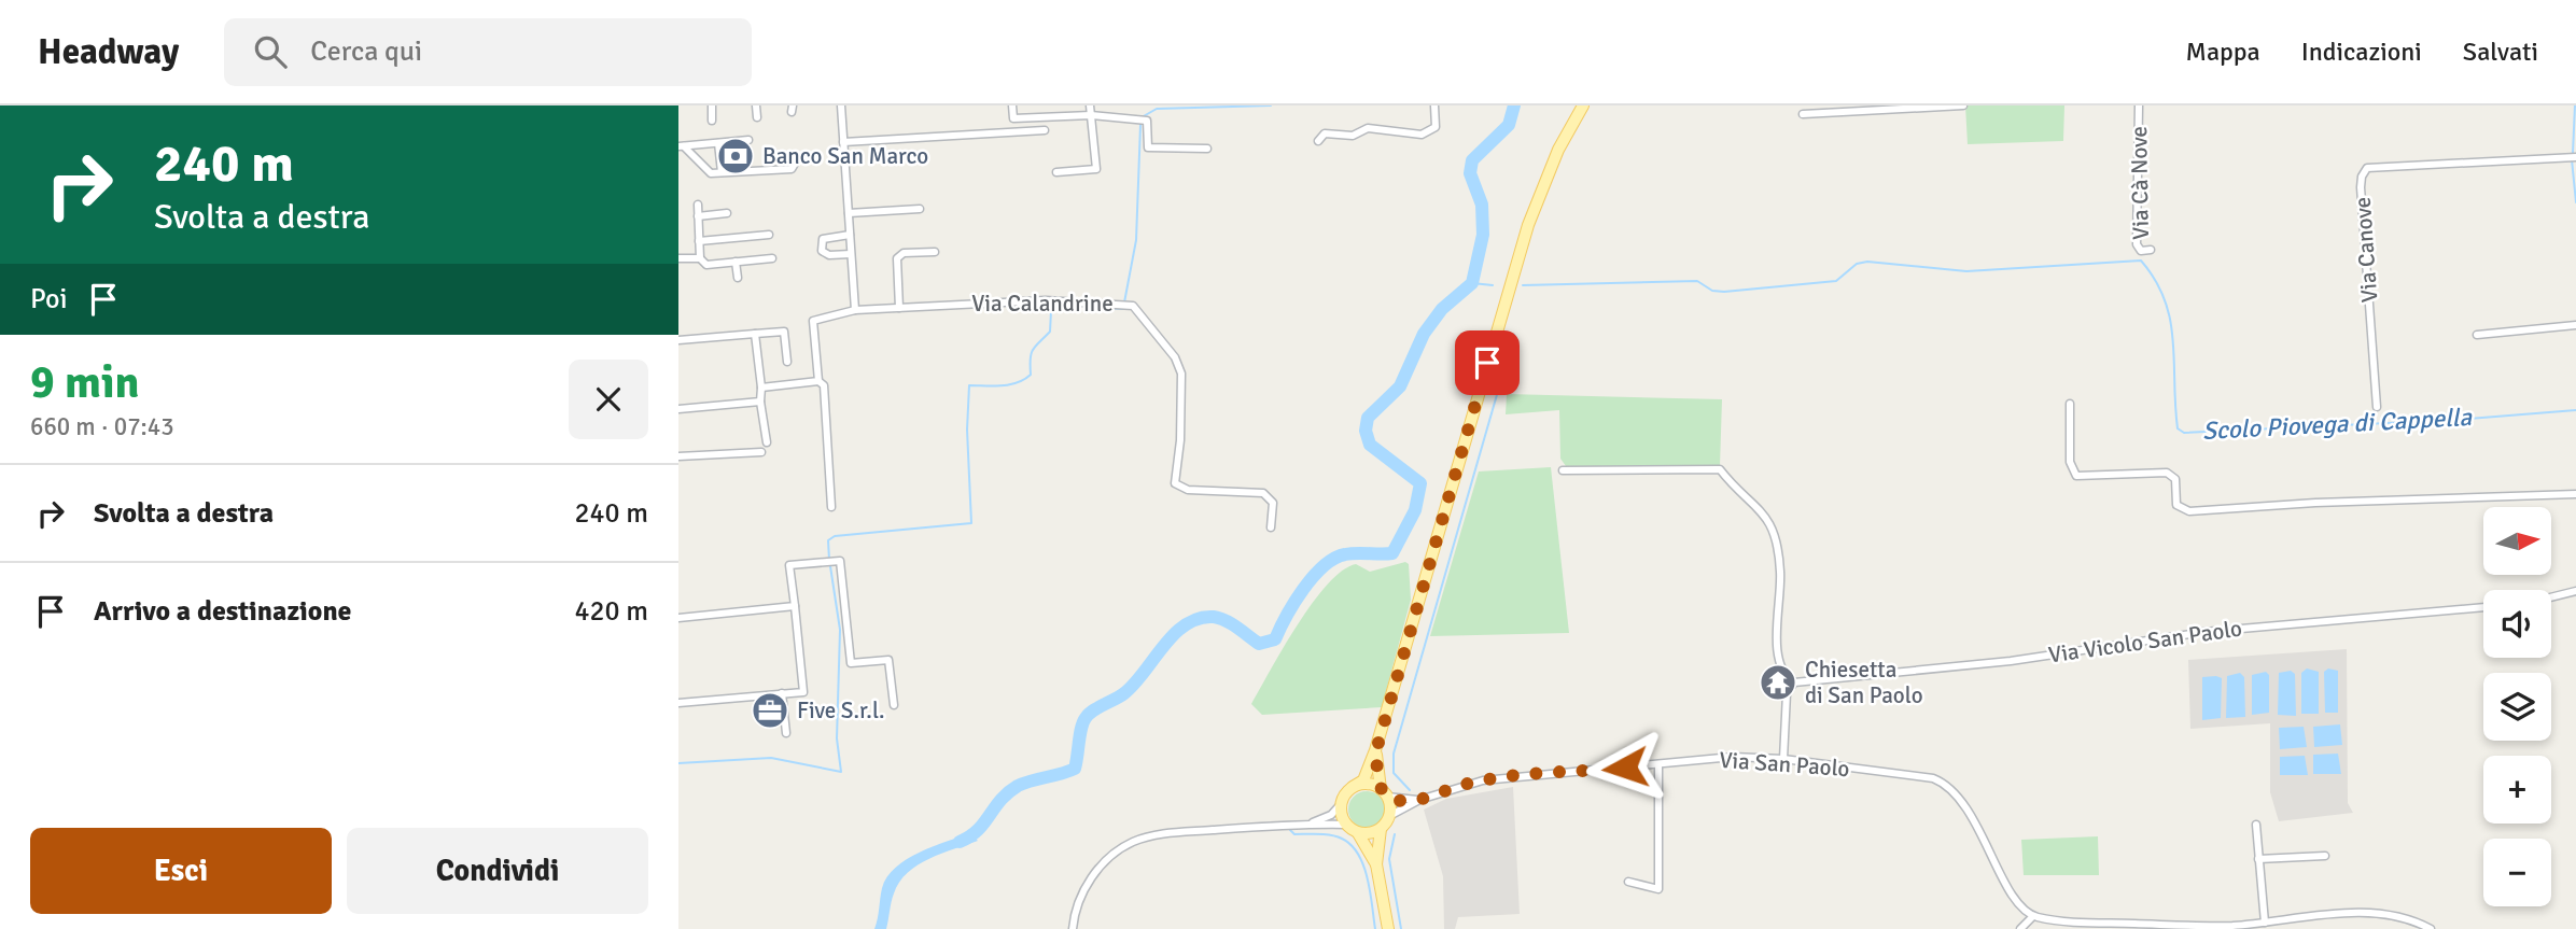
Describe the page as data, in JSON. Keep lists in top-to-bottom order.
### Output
{
  "streets": {
    "street": [
      "Via Cà Nove",
      "Via Canove",
      "Via Calandrine",
      "Via Vicolo San Paolo",
      "Via San Paolo"
    ]
  },
  "water": ["Scolo Piovega di Cappella"],
  "places": {
    "bank": ["Banco San Marco"],
    "temple": ["Chiesetta di San Paolo"],
    "office": ["Five S.r.l."]
  },
  "north": "right",
  "page": {
    "header": "Headway",
    "search": "Cerca qui",
    "nav": ["Mappa", "Indicazioni", "Salvati"],
    "turn": ["240 m", "Svolta a destra"],
    "then": "Poi",
    "heading": ["9 min", "660 m · 07:43"],
    "list": [
      {
        "name": "Svolta a destra",
        "value": "240 m"
      },
      {
        "name": "Arrivo a destinazione",
        "value": "420 m"
      }
    ],
    "map_buttons": ["+", "−"],
    "buttons": ["Esci", "Condividi"]
  }
}
